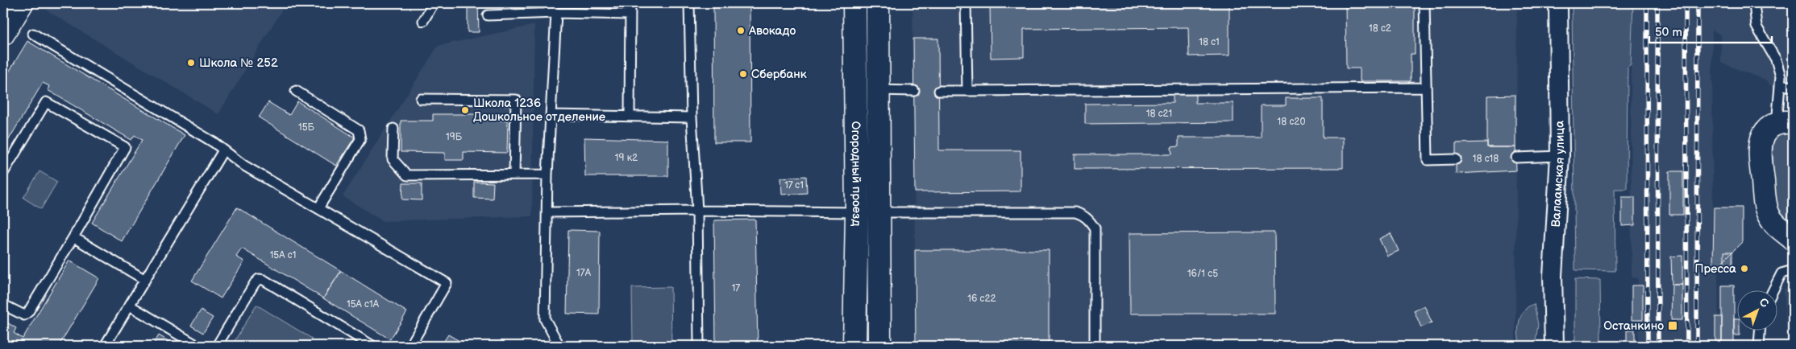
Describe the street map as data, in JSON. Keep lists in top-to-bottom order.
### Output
{
  "streets": {
    "main road": ["Огородный проезд"],
    "street": ["Валаамская улица"]
  },
  "places": {
    "other": [
      "Авокадо",
      "Школа № 252",
      "Сбербанк",
      "Школа 1236 Дошкольное отделение",
      "Пресса"
    ],
    "transit": ["Останкино"]
  },
  "house_numbers": [
    "18 с2",
    "18 с1",
    "18 с21",
    "18 с20",
    "15Б",
    "19Б",
    "19 к2",
    "18 с18",
    "17 с1",
    "15А с1",
    "17А",
    "16/1 с5",
    "17",
    "16 с22",
    "15А с1А"
  ],
  "scale_bar": "50 m",
  "north": "top right"
}
